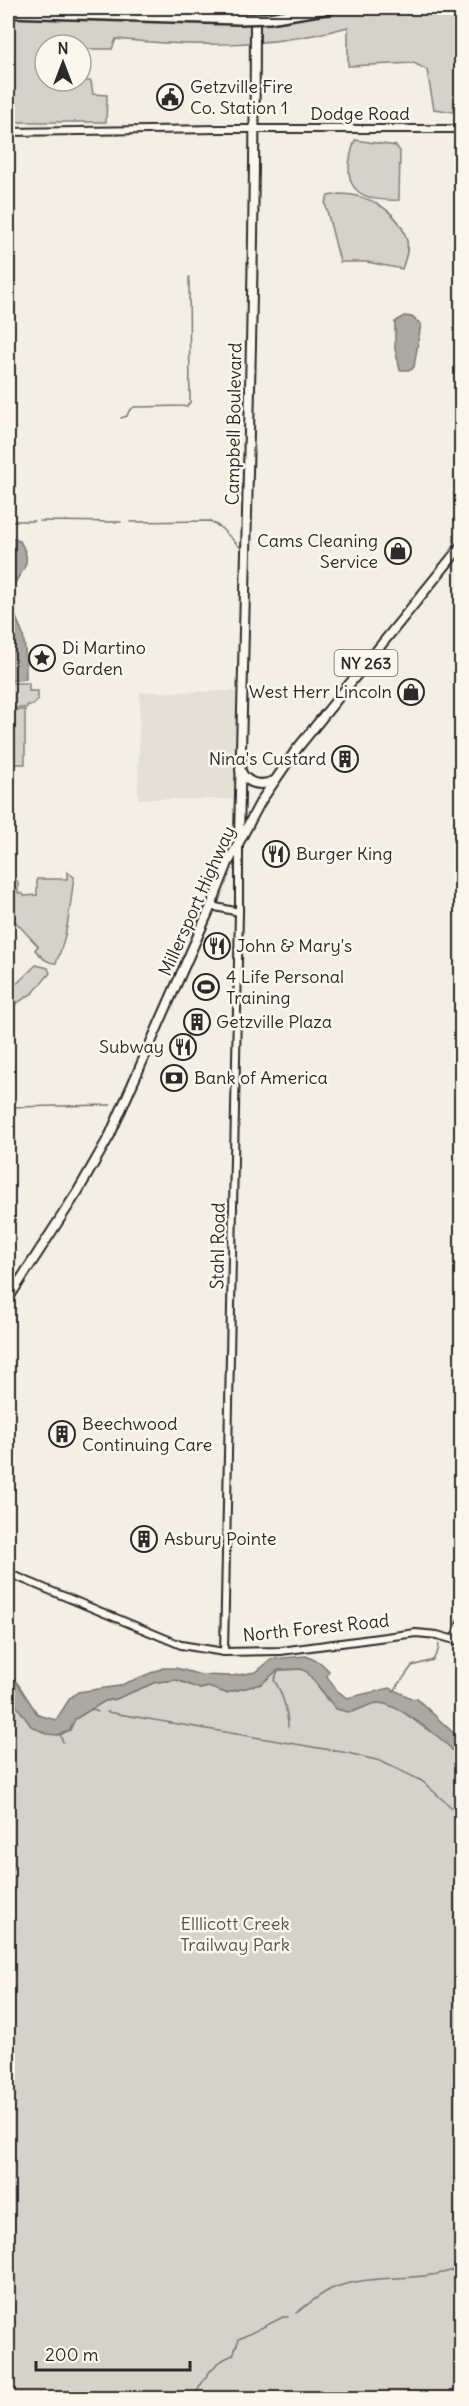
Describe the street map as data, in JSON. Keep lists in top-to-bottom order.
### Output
{
  "streets": {
    "main road": ["Campbell Boulevard", "NY 263", "Millersport Highway"],
    "street": ["Dodge Road", "Stahl Road", "North Forest Road"]
  },
  "crossings": [
    ["Dodge Road", "Campbell Boulevard"],
    ["Campbell Boulevard", "Millersport Highway"],
    ["Campbell Boulevard", "Stahl Road"],
    ["Millersport Highway", "Stahl Road"],
    ["Stahl Road", "North Forest Road"]
  ],
  "parks": ["Elllicott Creek Trailway Park"],
  "places": {
    "public building": ["Getzville Fire Co. Station 1"],
    "shop": ["Cams Cleaning Service", "West Herr Lincoln"],
    "place": ["Di Martino Garden"],
    "building": [
      "Nina's Custard",
      "Getzville Plaza",
      "Beechwood Continuing Care",
      "Asbury Pointe"
    ],
    "restaurant": ["Burger King", "John & Mary's", "Subway"],
    "sports": ["4 Life Personal Training"],
    "bank": ["Bank of America"]
  },
  "scale_bar": "200 m",
  "north": "top"
}
